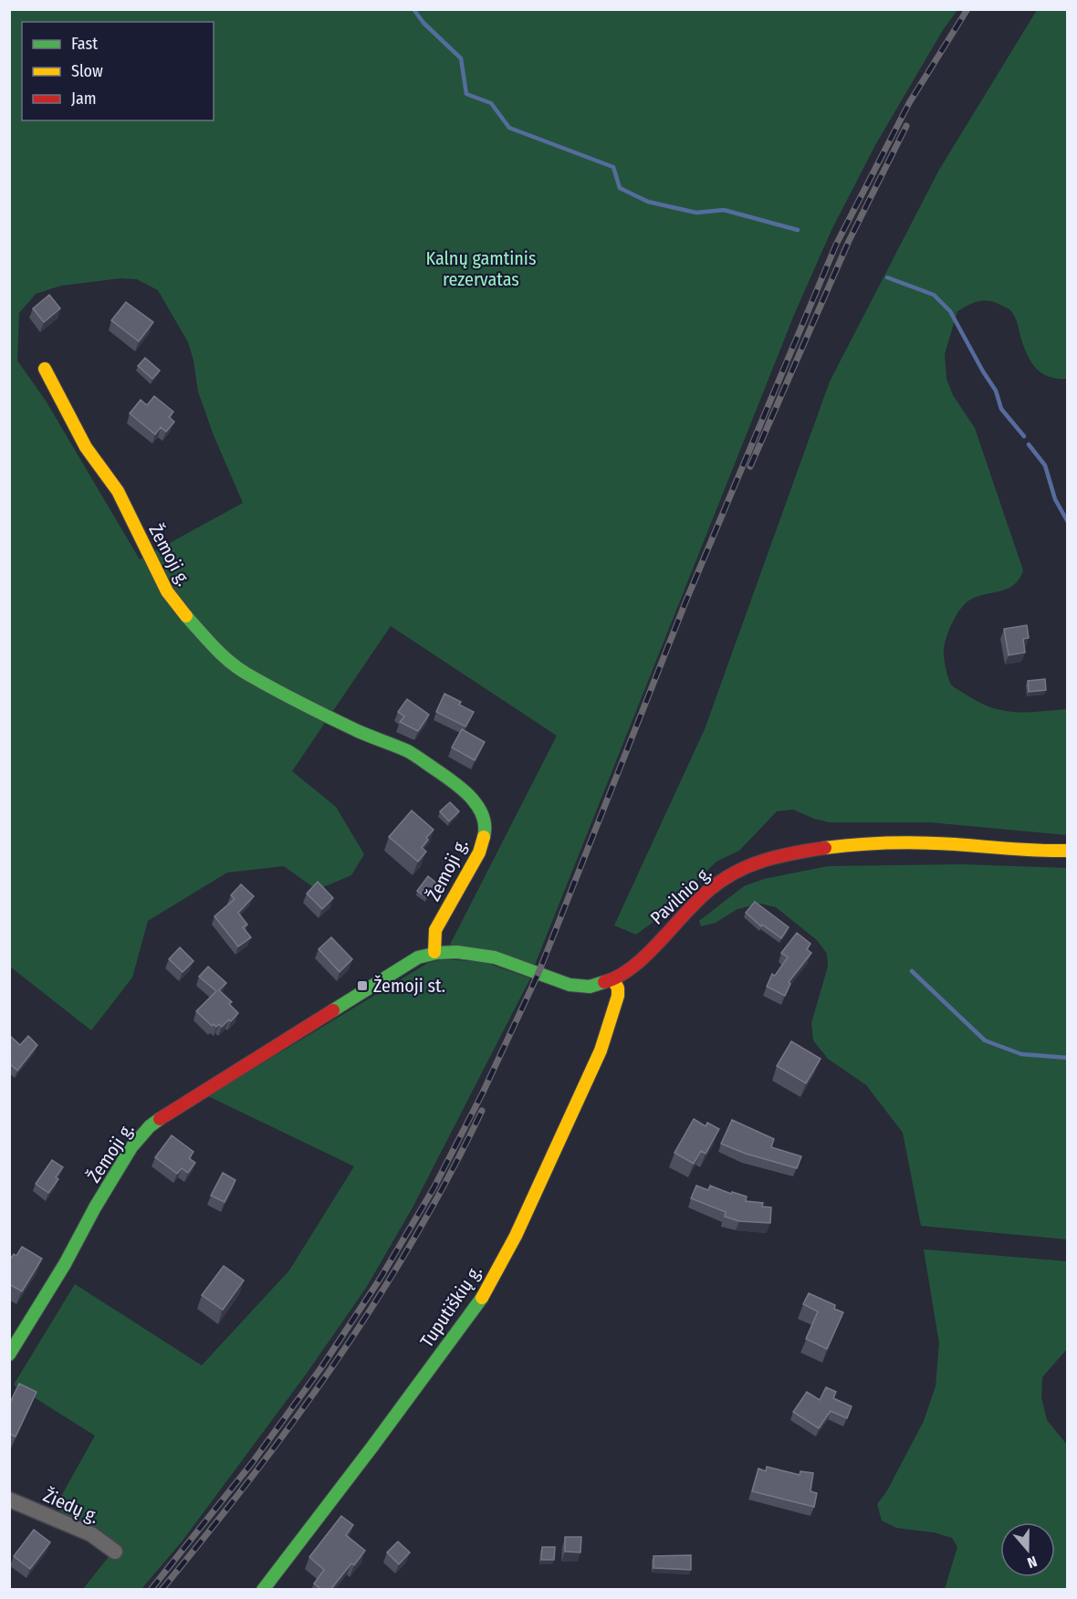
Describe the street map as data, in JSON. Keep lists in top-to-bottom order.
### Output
{
  "streets": {
    "street": [
      "Žemoji g.",
      "Pavilnio g.",
      "Tuputiškių g.",
      "Žiedų g."
    ]
  },
  "crossings": [
    ["Žemoji g.", "Pavilnio g."],
    ["Pavilnio g.", "Tuputiškių g."]
  ],
  "parks": ["Kalnų gamtinis rezervatas"],
  "places": {
    "transit": ["Žemoji st."]
  },
  "legend": ["Fast", "Slow", "Jam"],
  "north": "bottom"
}
